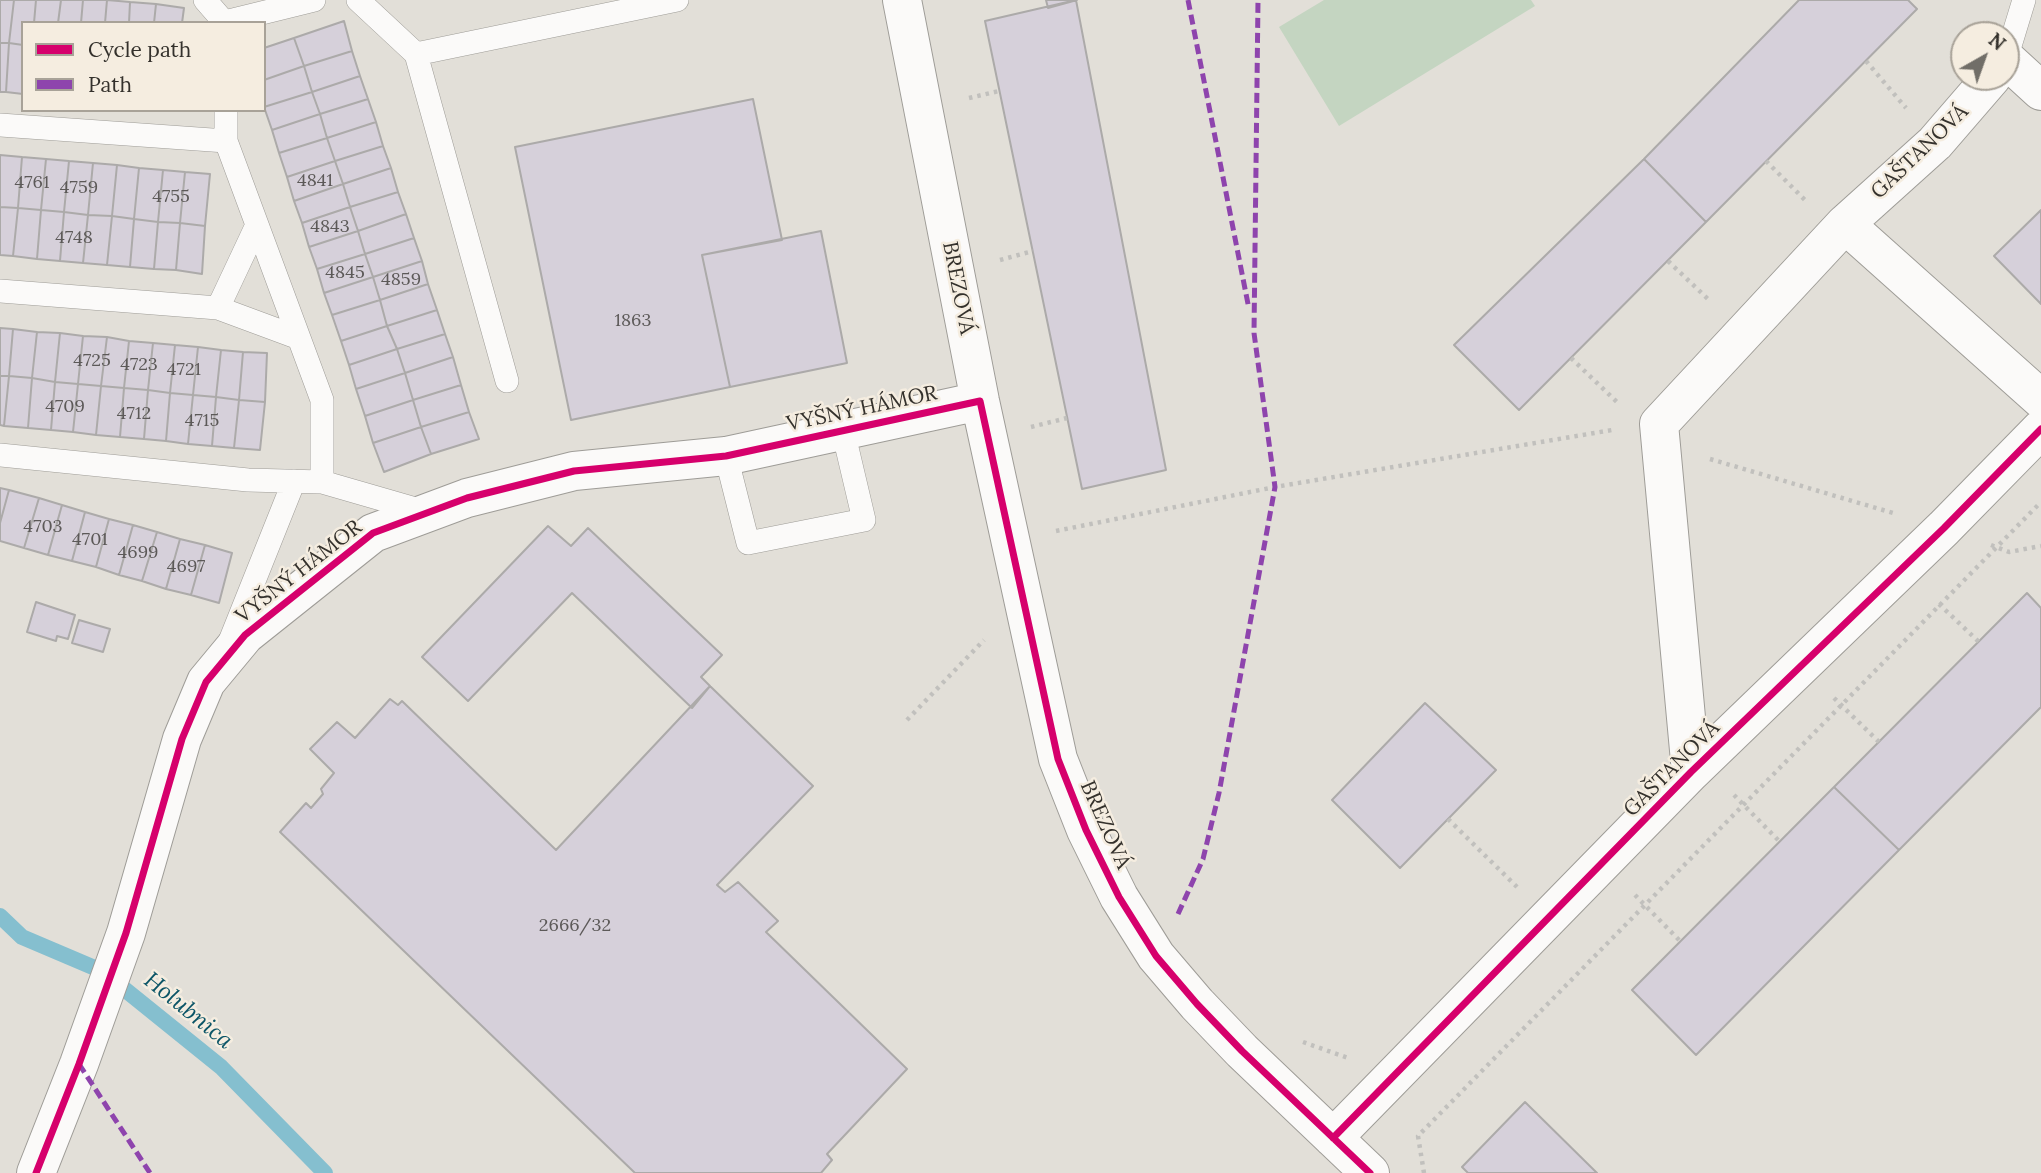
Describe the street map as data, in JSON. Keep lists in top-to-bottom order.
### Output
{
  "streets": {
    "street": ["GAŠTANOVÁ", "BREZOVÁ", "VYŠNÝ HÁMOR"]
  },
  "crossings": [
    ["GAŠTANOVÁ", "BREZOVÁ"],
    ["BREZOVÁ", "VYŠNÝ HÁMOR"]
  ],
  "water": ["Holubnica"],
  "house_numbers": [
    "4841",
    "4761",
    "4759",
    "4755",
    "4843",
    "4748",
    "4845",
    "4859",
    "1863",
    "4725",
    "4723",
    "4721",
    "4709",
    "4712",
    "4715",
    "4703",
    "4701",
    "4699",
    "4697",
    "2666/32"
  ],
  "legend": ["Cycle path", "Path"],
  "north": "top right"
}
